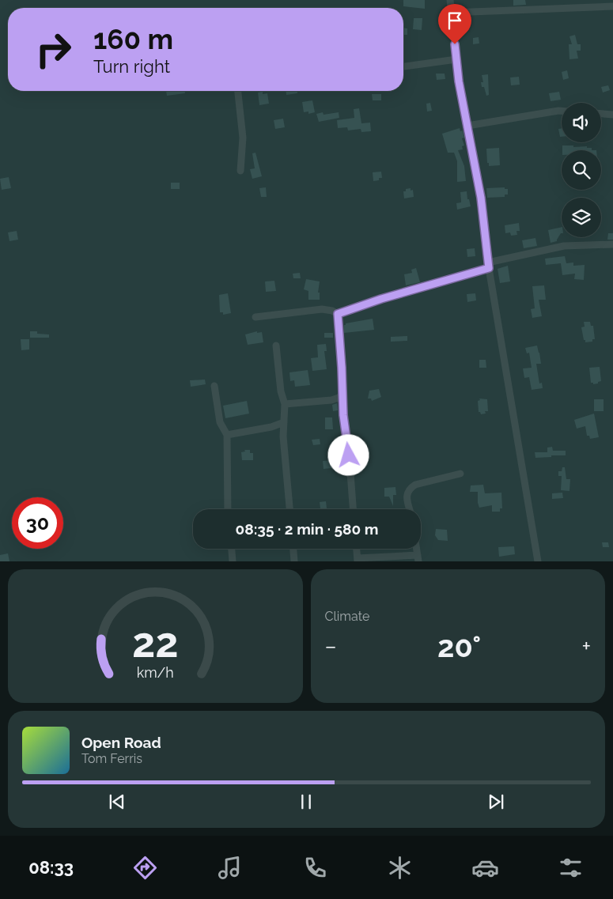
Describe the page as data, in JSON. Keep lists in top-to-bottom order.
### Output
{
  "page": {
    "turn": ["160 m", "Turn right"],
    "limit": "30",
    "trip": "08:35 · 2 min · 580 m",
    "tile": "Climate",
    "heat": ["−", "20°", "+"],
    "song": ["Open Road", "Tom Ferris"],
    "tabs": "08:33",
    "gauge": ["22", "km/h"]
  }
}
